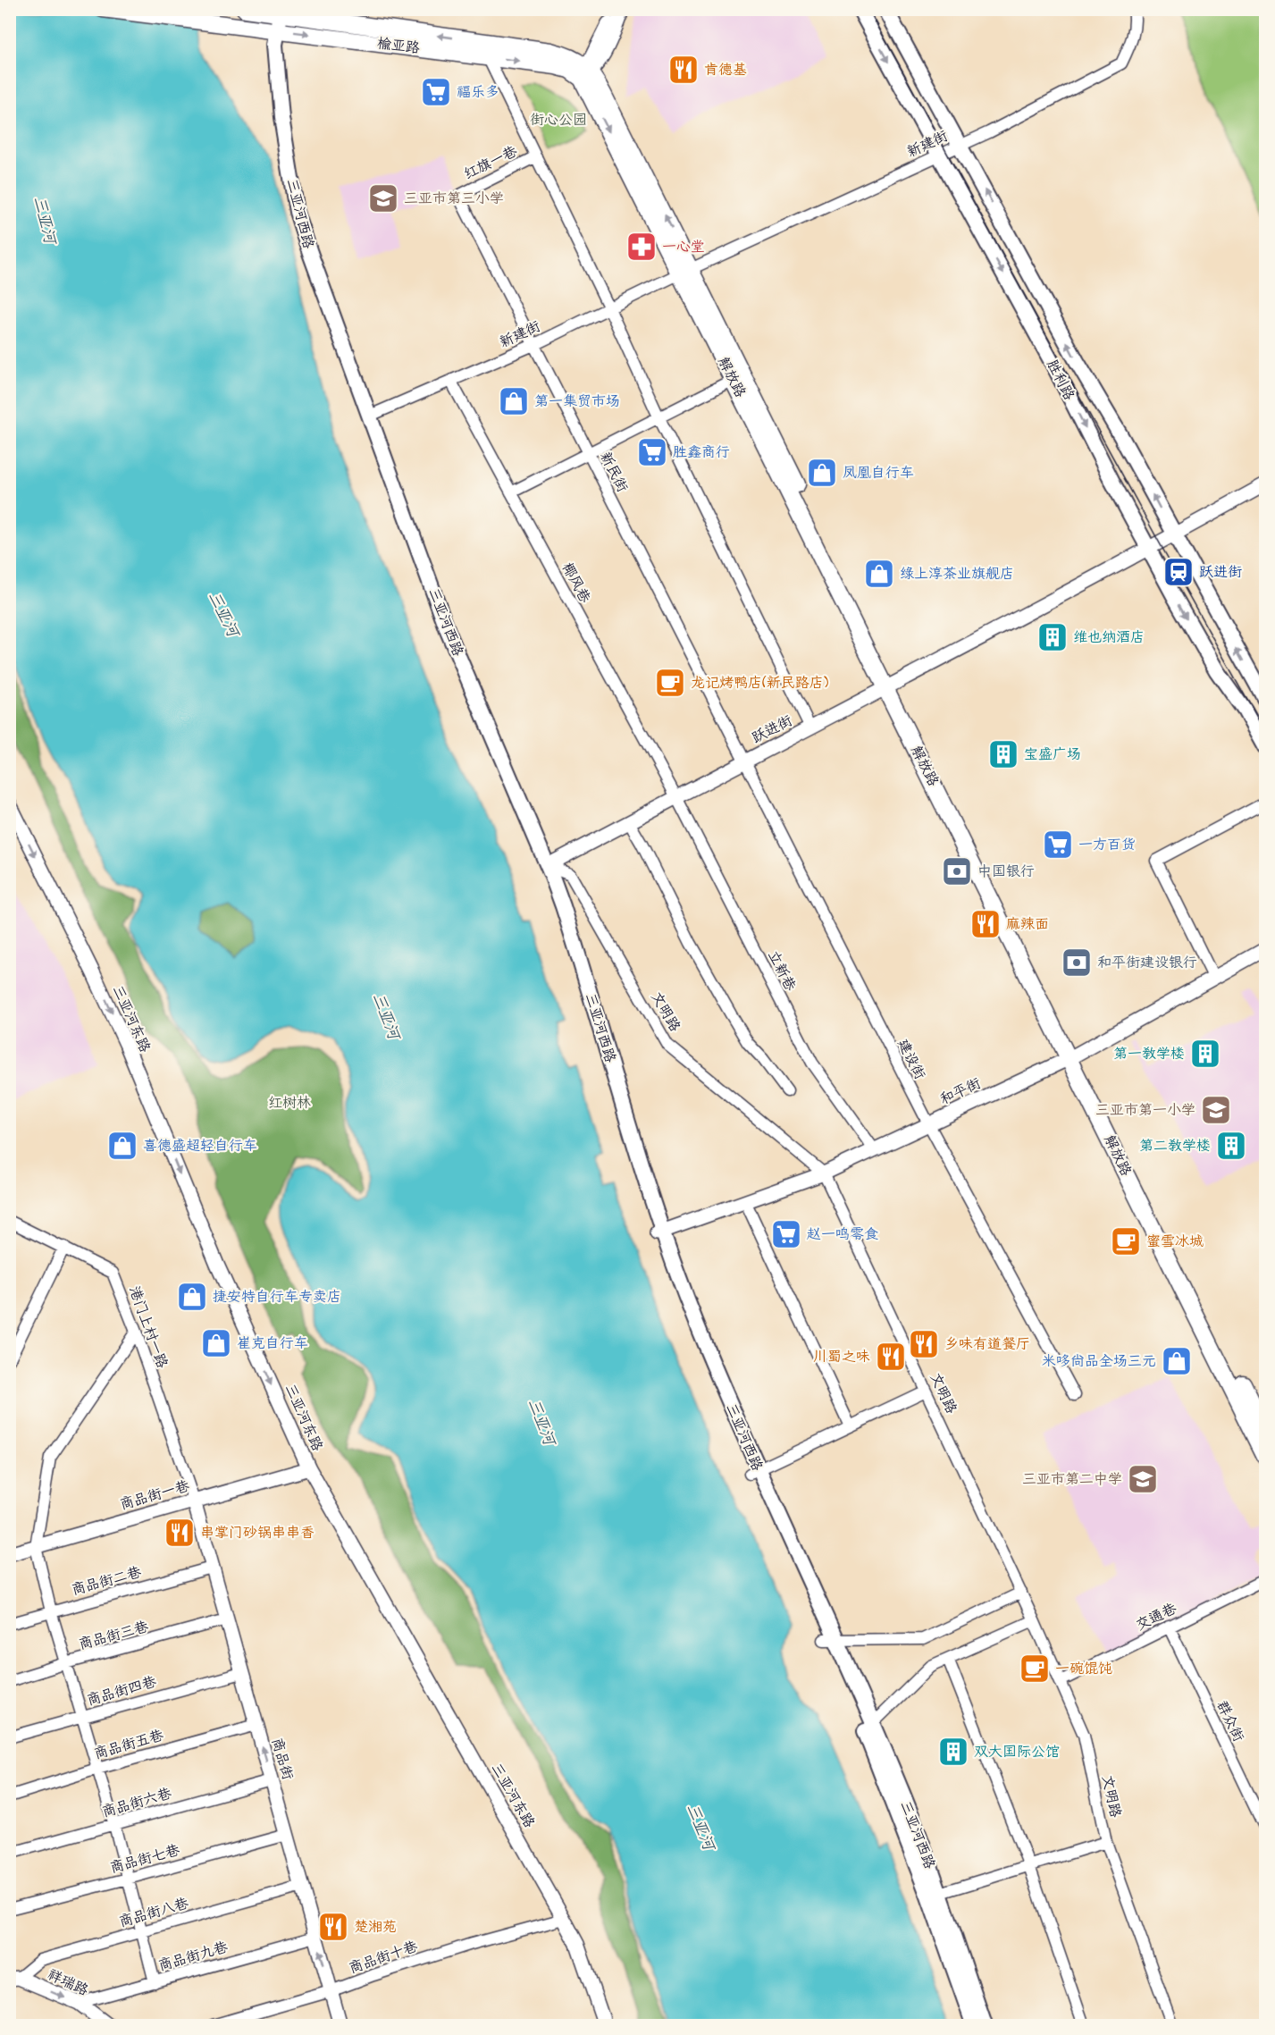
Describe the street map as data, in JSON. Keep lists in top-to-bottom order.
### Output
{
  "streets": {
    "main road": [
      "榆亚路",
      "三亚河西路",
      "解放路",
      "胜利路"
    ],
    "street": [
      "新建街",
      "红旗一巷",
      "新民街",
      "椰风巷",
      "跃进街",
      "立新巷",
      "文明路",
      "三亚河东路",
      "建设街",
      "和平街",
      "港门上村一路",
      "商品街一巷",
      "商品街二巷",
      "交通巷",
      "商品街三巷",
      "商品街四巷",
      "群众街",
      "商品街五巷",
      "商品街",
      "商品街六巷",
      "商品街七巷",
      "商品街八巷",
      "商品街九巷",
      "商品街十巷",
      "祥瑞路"
    ]
  },
  "crossings": [
    ["榆亚路", "三亚河西路"],
    ["榆亚路", "解放路"],
    ["新建街", "三亚河西路"],
    ["新建街", "解放路"],
    ["新建街", "胜利路"],
    ["新建街", "新民街"],
    ["新建街", "椰风巷"],
    ["红旗一巷", "新民街"],
    ["三亚河西路", "跃进街"],
    ["三亚河西路", "文明路"],
    ["三亚河西路", "和平街"],
    ["解放路", "跃进街"],
    ["解放路", "和平街"],
    ["胜利路", "跃进街"],
    ["新民街", "跃进街"],
    ["新民街", "建设街"],
    ["椰风巷", "跃进街"],
    ["椰风巷", "立新巷"],
    ["跃进街", "立新巷"],
    ["跃进街", "文明路"],
    ["跃进街", "建设街"],
    ["立新巷", "和平街"],
    ["文明路", "和平街"],
    ["文明路", "交通巷"],
    ["三亚河东路", "商品街一巷"],
    ["三亚河东路", "商品街十巷"],
    ["建设街", "和平街"],
    ["港门上村一路", "商品街一巷"],
    ["港门上村一路", "商品街"],
    ["商品街一巷", "商品街"],
    ["商品街二巷", "商品街"],
    ["交通巷", "群众街"],
    ["商品街三巷", "商品街"],
    ["商品街四巷", "商品街"],
    ["商品街五巷", "商品街"],
    ["商品街", "商品街六巷"],
    ["商品街", "商品街七巷"],
    ["商品街", "商品街八巷"],
    ["商品街", "商品街九巷"],
    ["商品街", "商品街十巷"],
    ["商品街八巷", "祥瑞路"],
    ["商品街九巷", "祥瑞路"]
  ],
  "one_way": ["三亚河东路", "祥瑞路"],
  "water": ["三亚河"],
  "parks": ["街心公园", "红树林"],
  "places": {
    "restaurant": [
      "肯德基",
      "麻辣面",
      "乡味有道餐厅",
      "川蜀之味",
      "串掌门砂锅串串香",
      "楚湘苑"
    ],
    "supermarket": [
      "福乐多",
      "胜鑫商行",
      "一方百货",
      "赵一鸣零食"
    ],
    "school or university": ["三亚市第三小学", "三亚市第一小学", "三亚市第二中学"],
    "pharmacy": ["一心堂"],
    "shop": [
      "第一集贸市场",
      "凤凰自行车",
      "绿上淳茶业旗舰店",
      "喜德盛超轻自行车",
      "捷安特自行车专卖店",
      "崔克自行车",
      "米哆尚品全场三元"
    ],
    "station": ["跃进街"],
    "building": [
      "维也纳酒店",
      "宝盛广场",
      "第一教学楼",
      "第二教学楼",
      "双大国际公馆"
    ],
    "cafe": ["龙记烤鸭店(新民路店)", "蜜雪冰城", "一碗馄饨"],
    "bank": ["中国银行", "和平街建设银行"]
  }
}
